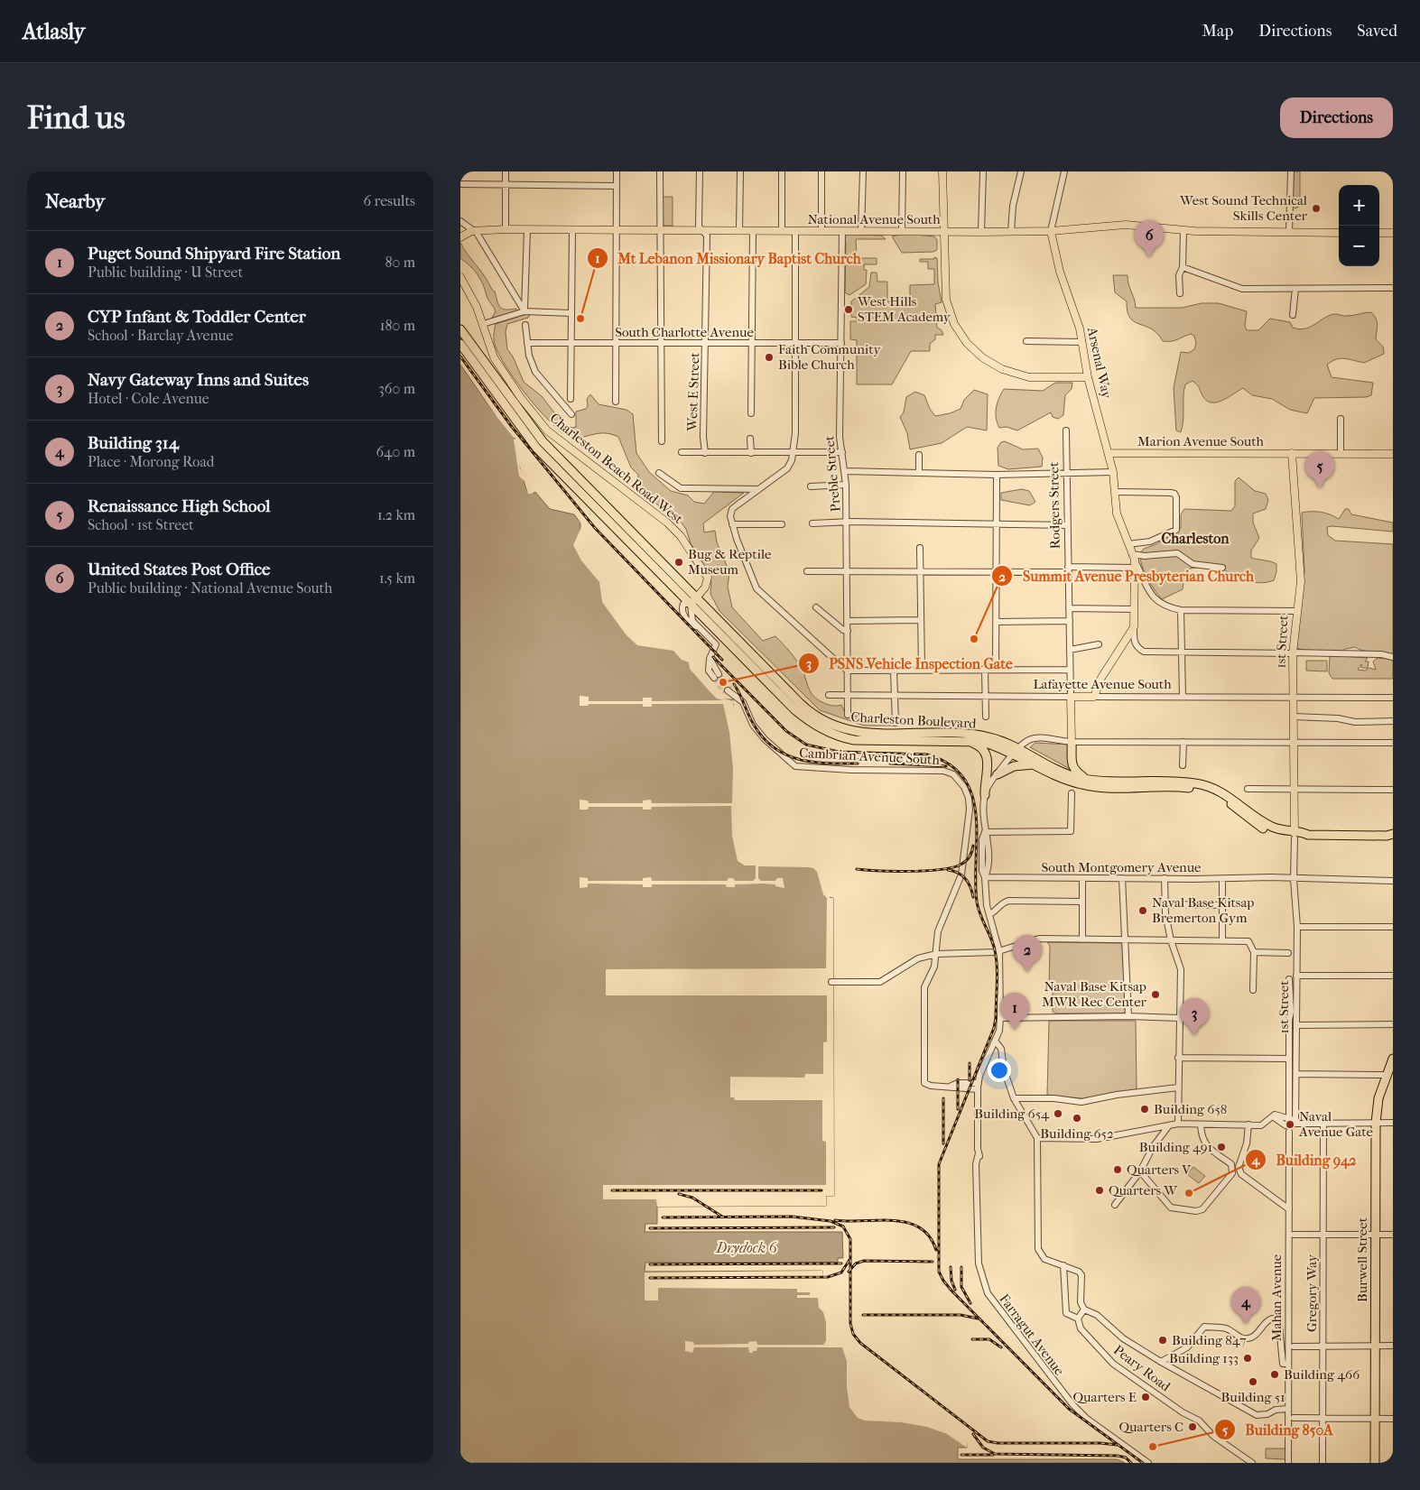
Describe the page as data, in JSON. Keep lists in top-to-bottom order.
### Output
{
  "streets": {
    "highway": ["Charleston Boulevard", "Burwell Street"],
    "main road": [
      "National Avenue South",
      "Arsenal Way",
      "Marion Avenue South",
      "Charleston Beach Road West",
      "Rodgers Street",
      "1st Street",
      "Lafayette Avenue South"
    ],
    "street": [
      "South Charlotte Avenue",
      "West E Street",
      "Preble Street",
      "Cambrian Avenue South",
      "South Montgomery Avenue",
      "Gregory Way",
      "Mahan Avenue",
      "Farragut Avenue",
      "Peary Road"
    ]
  },
  "crossings": [
    ["National Avenue South", "Arsenal Way"],
    ["National Avenue South", "West E Street"],
    ["National Avenue South", "Preble Street"],
    ["South Charlotte Avenue", "West E Street"],
    ["South Charlotte Avenue", "Preble Street"],
    ["Arsenal Way", "Marion Avenue South"],
    ["Marion Avenue South", "1st Street"],
    ["Charleston Beach Road West", "Charleston Boulevard"],
    ["Preble Street", "Lafayette Avenue South"],
    ["Rodgers Street", "Lafayette Avenue South"],
    ["1st Street", "Lafayette Avenue South"],
    ["1st Street", "Charleston Boulevard"],
    ["1st Street", "South Montgomery Avenue"],
    ["Cambrian Avenue South", "Farragut Avenue"],
    ["South Montgomery Avenue", "Farragut Avenue"]
  ],
  "districts": ["Charleston"],
  "water": ["Drydock 6"],
  "places": [
    "West Sound Technical Skills Center",
    "West Hills STEM Academy",
    "Mt Lebanon Missionary Baptist Church",
    "Faith Community Bible Church",
    "Bug & Reptile Museum",
    "Summit Avenue Presbyterian Church",
    "PSNS Vehicle Inspection Gate",
    "Naval Base Kitsap Bremerton Gym",
    "Naval Base Kitsap MWR Rec Center",
    "Building 658",
    "Building 654",
    "Building 652",
    "Naval Avenue Gate",
    "Building 491",
    "Quarters V",
    "Quarters W",
    "Building 942",
    "Building 847",
    "Building 133",
    "Building 466",
    "Building 51",
    "Quarters E",
    "Quarters C",
    "Building 850A"
  ],
  "page": {
    "header": "Atlasly",
    "nav": ["Map", "Directions", "Saved"],
    "buttons": "Directions",
    "title": "Find us",
    "heading": ["Nearby", "6 results"],
    "map_buttons": ["+", "−"],
    "pins": [
      "6",
      "5",
      "2",
      "1",
      "3",
      "4"
    ],
    "list": [
      {
        "mark": "1",
        "name": "Puget Sound Shipyard Fire Station",
        "note": "Public building · U Street",
        "value": "80 m"
      },
      {
        "mark": "2",
        "name": "CYP Infant & Toddler Center",
        "note": "School · Barclay Avenue",
        "value": "180 m"
      },
      {
        "mark": "3",
        "name": "Navy Gateway Inns and Suites",
        "note": "Hotel · Cole Avenue",
        "value": "360 m"
      },
      {
        "mark": "4",
        "name": "Building 314",
        "note": "Place · Morong Road",
        "value": "640 m"
      },
      {
        "mark": "5",
        "name": "Renaissance High School",
        "note": "School · 1st Street",
        "value": "1.2 km"
      },
      {
        "mark": "6",
        "name": "United States Post Office",
        "note": "Public building · National Avenue South",
        "value": "1.5 km"
      }
    ]
  }
}
